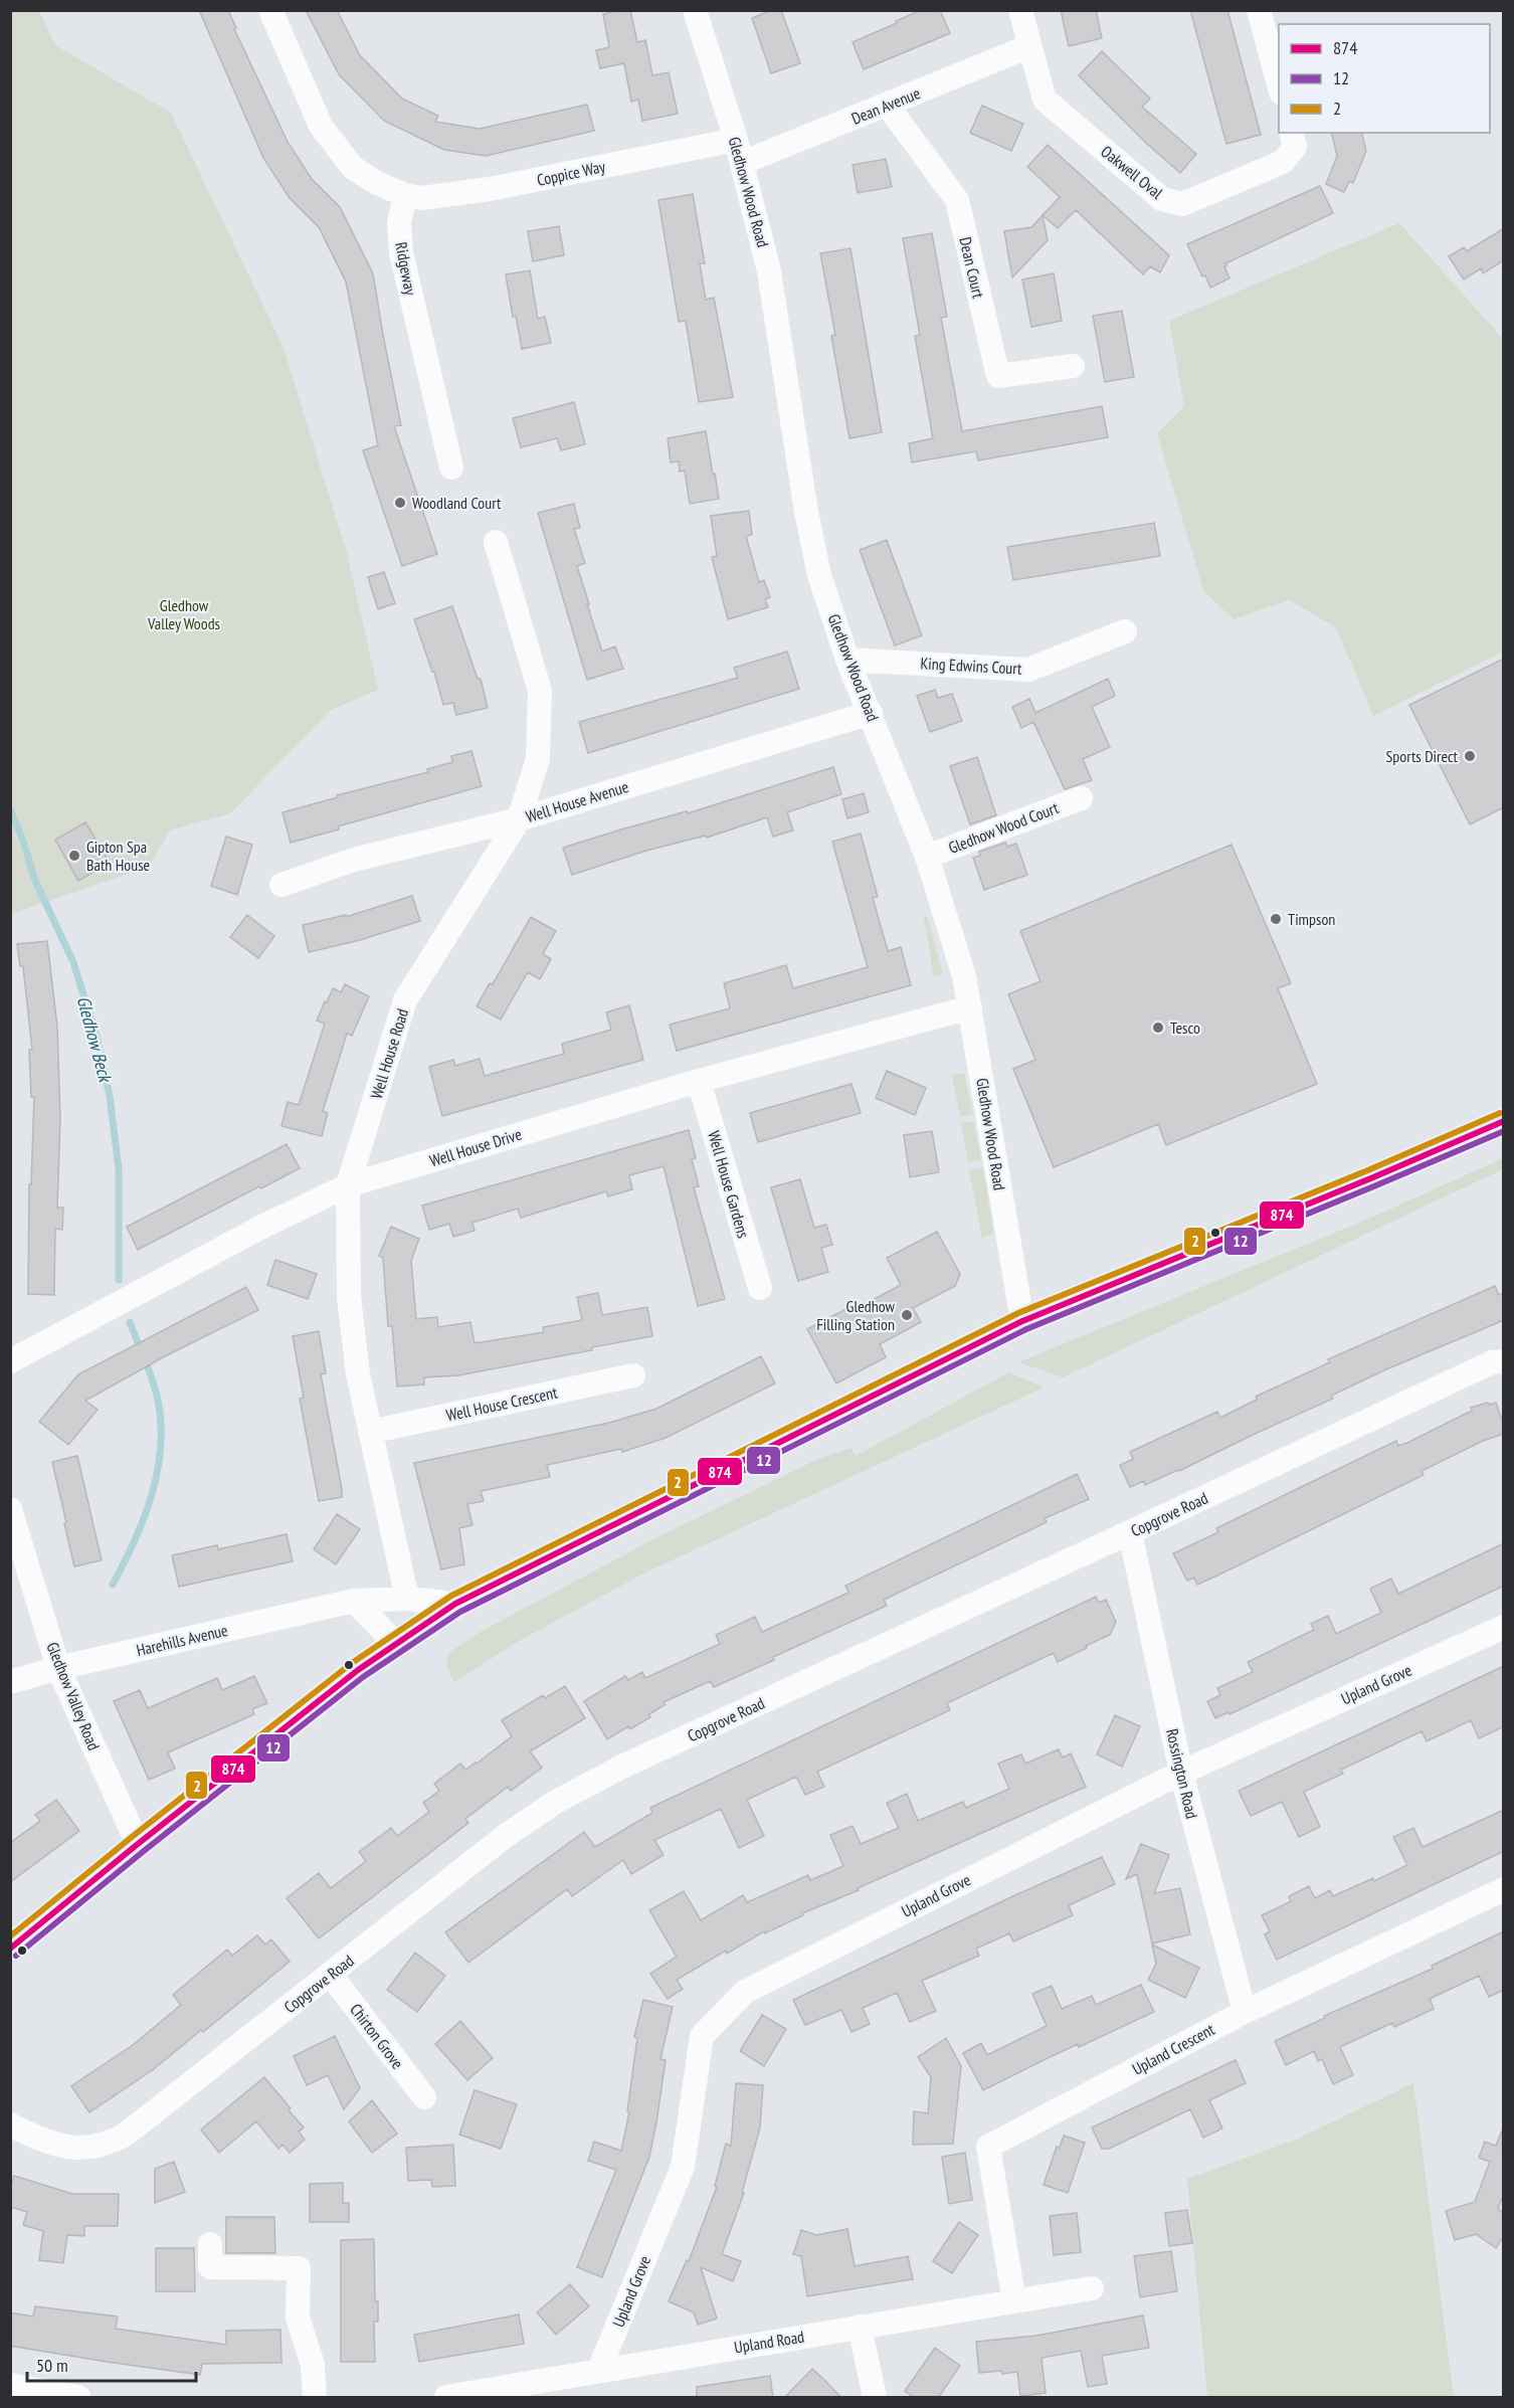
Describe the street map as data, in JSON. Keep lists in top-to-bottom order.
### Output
{
  "streets": {
    "street": [
      "Dean Avenue",
      "Oakwell Oval",
      "Coppice Way",
      "Gledhow Wood Road",
      "Dean Court",
      "Ridgeway",
      "King Edwins Court",
      "Well House Avenue",
      "Gledhow Wood Court",
      "Well House Road",
      "Well House Drive",
      "Well House Gardens",
      "Well House Crescent",
      "Copgrove Road",
      "Harehills Avenue",
      "Upland Grove",
      "Gledhow Valley Road",
      "Rossington Road",
      "Chirton Grove",
      "Upland Crescent",
      "Upland Road"
    ]
  },
  "crossings": [
    ["Dean Avenue", "Oakwell Oval"],
    ["Dean Avenue", "Gledhow Wood Road"],
    ["Dean Avenue", "Dean Court"],
    ["Coppice Way", "Gledhow Wood Road"],
    ["Coppice Way", "Ridgeway"],
    ["Gledhow Wood Road", "King Edwins Court"],
    ["Gledhow Wood Road", "Well House Avenue"],
    ["Gledhow Wood Road", "Gledhow Wood Court"],
    ["Gledhow Wood Road", "Well House Drive"],
    ["Well House Avenue", "Well House Road"],
    ["Well House Road", "Well House Drive"],
    ["Well House Road", "Well House Crescent"],
    ["Well House Road", "Harehills Avenue"],
    ["Well House Drive", "Well House Gardens"],
    ["Copgrove Road", "Rossington Road"],
    ["Copgrove Road", "Chirton Grove"],
    ["Harehills Avenue", "Gledhow Valley Road"],
    ["Upland Grove", "Rossington Road"],
    ["Upland Grove", "Upland Road"],
    ["Rossington Road", "Upland Crescent"],
    ["Upland Crescent", "Upland Road"]
  ],
  "water": ["Gledhow Beck"],
  "parks": ["Gledhow Valley Woods"],
  "places": [
    "Woodland Court",
    "Sports Direct",
    "Gipton Spa Bath House",
    "Timpson",
    "Tesco",
    "Gledhow Filling Station"
  ],
  "lines": ["transit line 2", "transit line 874", "transit line 12"],
  "legend": ["874", "12", "2"],
  "scale_bar": "50 m"
}
